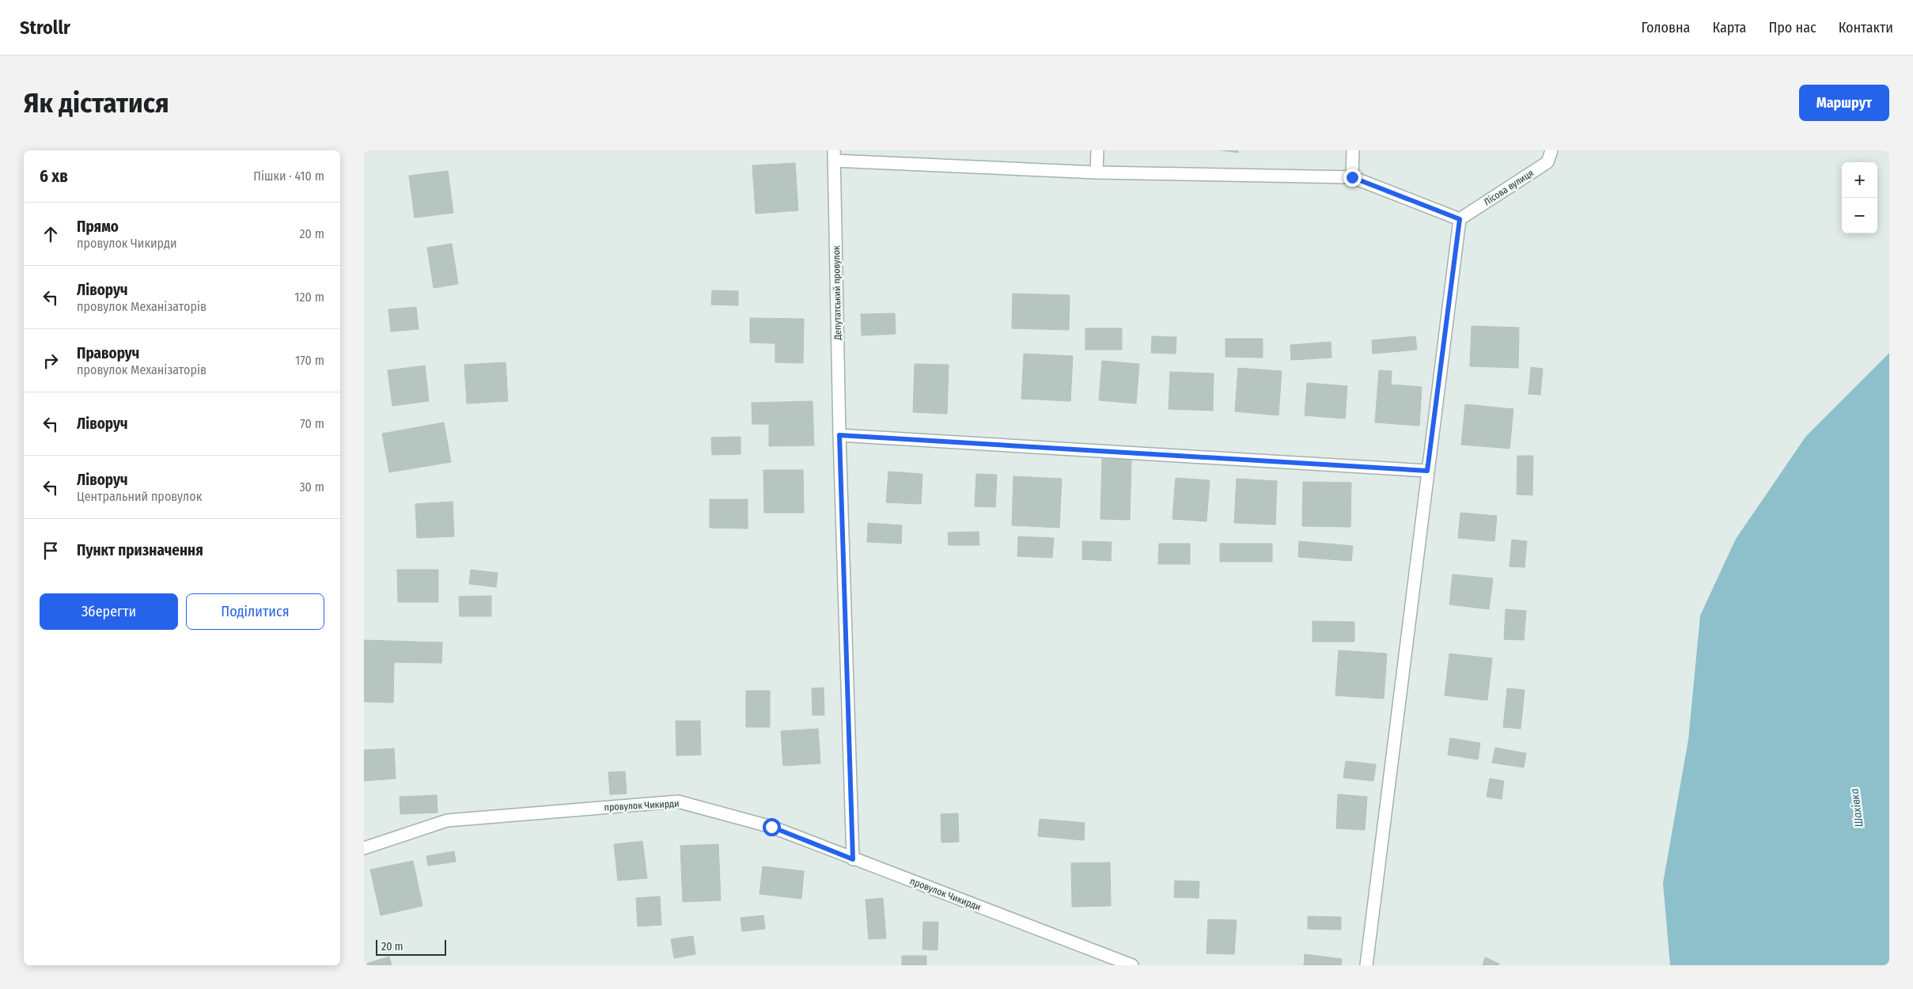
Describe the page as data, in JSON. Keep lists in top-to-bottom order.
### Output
{
  "streets": {
    "street": ["Лісова вулиця", "Депутатський провулок", "провулок Чикирди"]
  },
  "crossings": [
    ["Депутатський провулок", "провулок Чикирди"]
  ],
  "water": ["Шахівка"],
  "scale_bar": "20 m",
  "page": {
    "header": "Strollr",
    "nav": [
      "Головна",
      "Карта",
      "Про нас",
      "Контакти"
    ],
    "buttons": [
      "Маршрут",
      ["Зберегти", "Поділитися"]
    ],
    "title": "Як дістатися",
    "heading": ["6 хв", "Пішки · 410 m"],
    "map_buttons": ["+", "−"],
    "list": [
      ["Прямо", "провулок Чикирди", "20 m"],
      ["Ліворуч", "провулок Механізаторів", "120 m"],
      ["Праворуч", "провулок Механізаторів", "170 m"],
      ["Ліворуч", "70 m"],
      ["Ліворуч", "Центральний провулок", "30 m"],
      "Пункт призначення"
    ],
    "scale": "20 m"
  }
}
